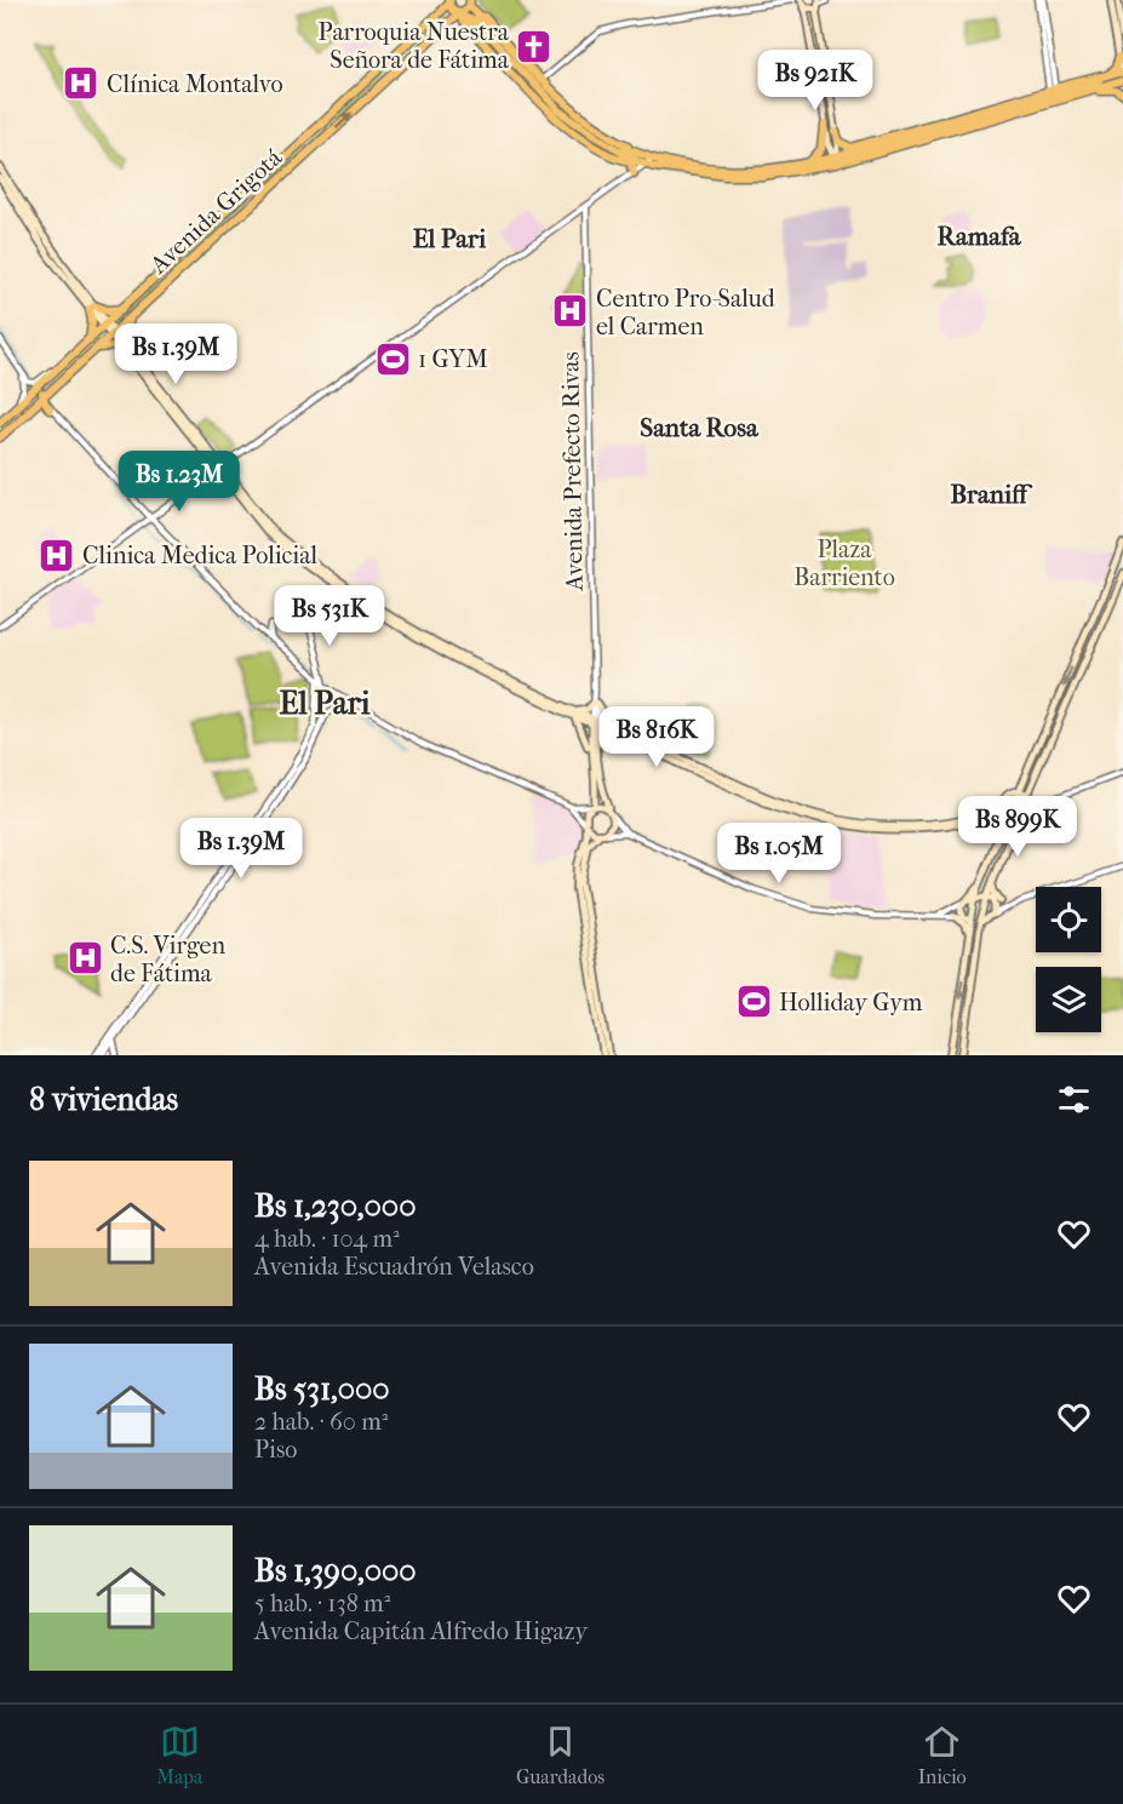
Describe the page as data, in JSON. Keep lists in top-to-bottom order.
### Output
{
  "streets": {
    "main road": ["Avenida Grigotá", "Avenida Prefecto Rivas"]
  },
  "districts": [
    "Ramafa",
    "El Pari",
    "Santa Rosa",
    "Braniff",
    "El Pari"
  ],
  "parks": ["Plaza Barriento"],
  "places": {
    "church": ["Parroquia Nuestra Señora de Fátima"],
    "hospital": [
      "Clínica Montalvo",
      "Centro Pro-Salud el Carmen",
      "Clinica Medica Policial",
      "C.S. Virgen de Fátima"
    ],
    "sports": ["1 GYM", "Holliday Gym"]
  },
  "page": {
    "price": [
      "Bs 921K",
      "Bs 1.39M",
      "Bs 1.23M",
      "Bs 531K",
      "Bs 816K",
      "Bs 899K",
      "Bs 1.39M",
      "Bs 1.05M"
    ],
    "heading": "8 viviendas",
    "list": [
      {
        "name": "Bs 1,230,000",
        "note": "4 hab. · 104 m² · Avenida Escuadrón Velasco"
      },
      {
        "name": "Bs 531,000",
        "note": "2 hab. · 60 m² · Piso"
      },
      {
        "name": "Bs 1,390,000",
        "note": "5 hab. · 138 m² · Avenida Capitán Alfredo Higazy"
      }
    ],
    "tabs": ["Mapa", "Guardados", "Inicio"]
  }
}
